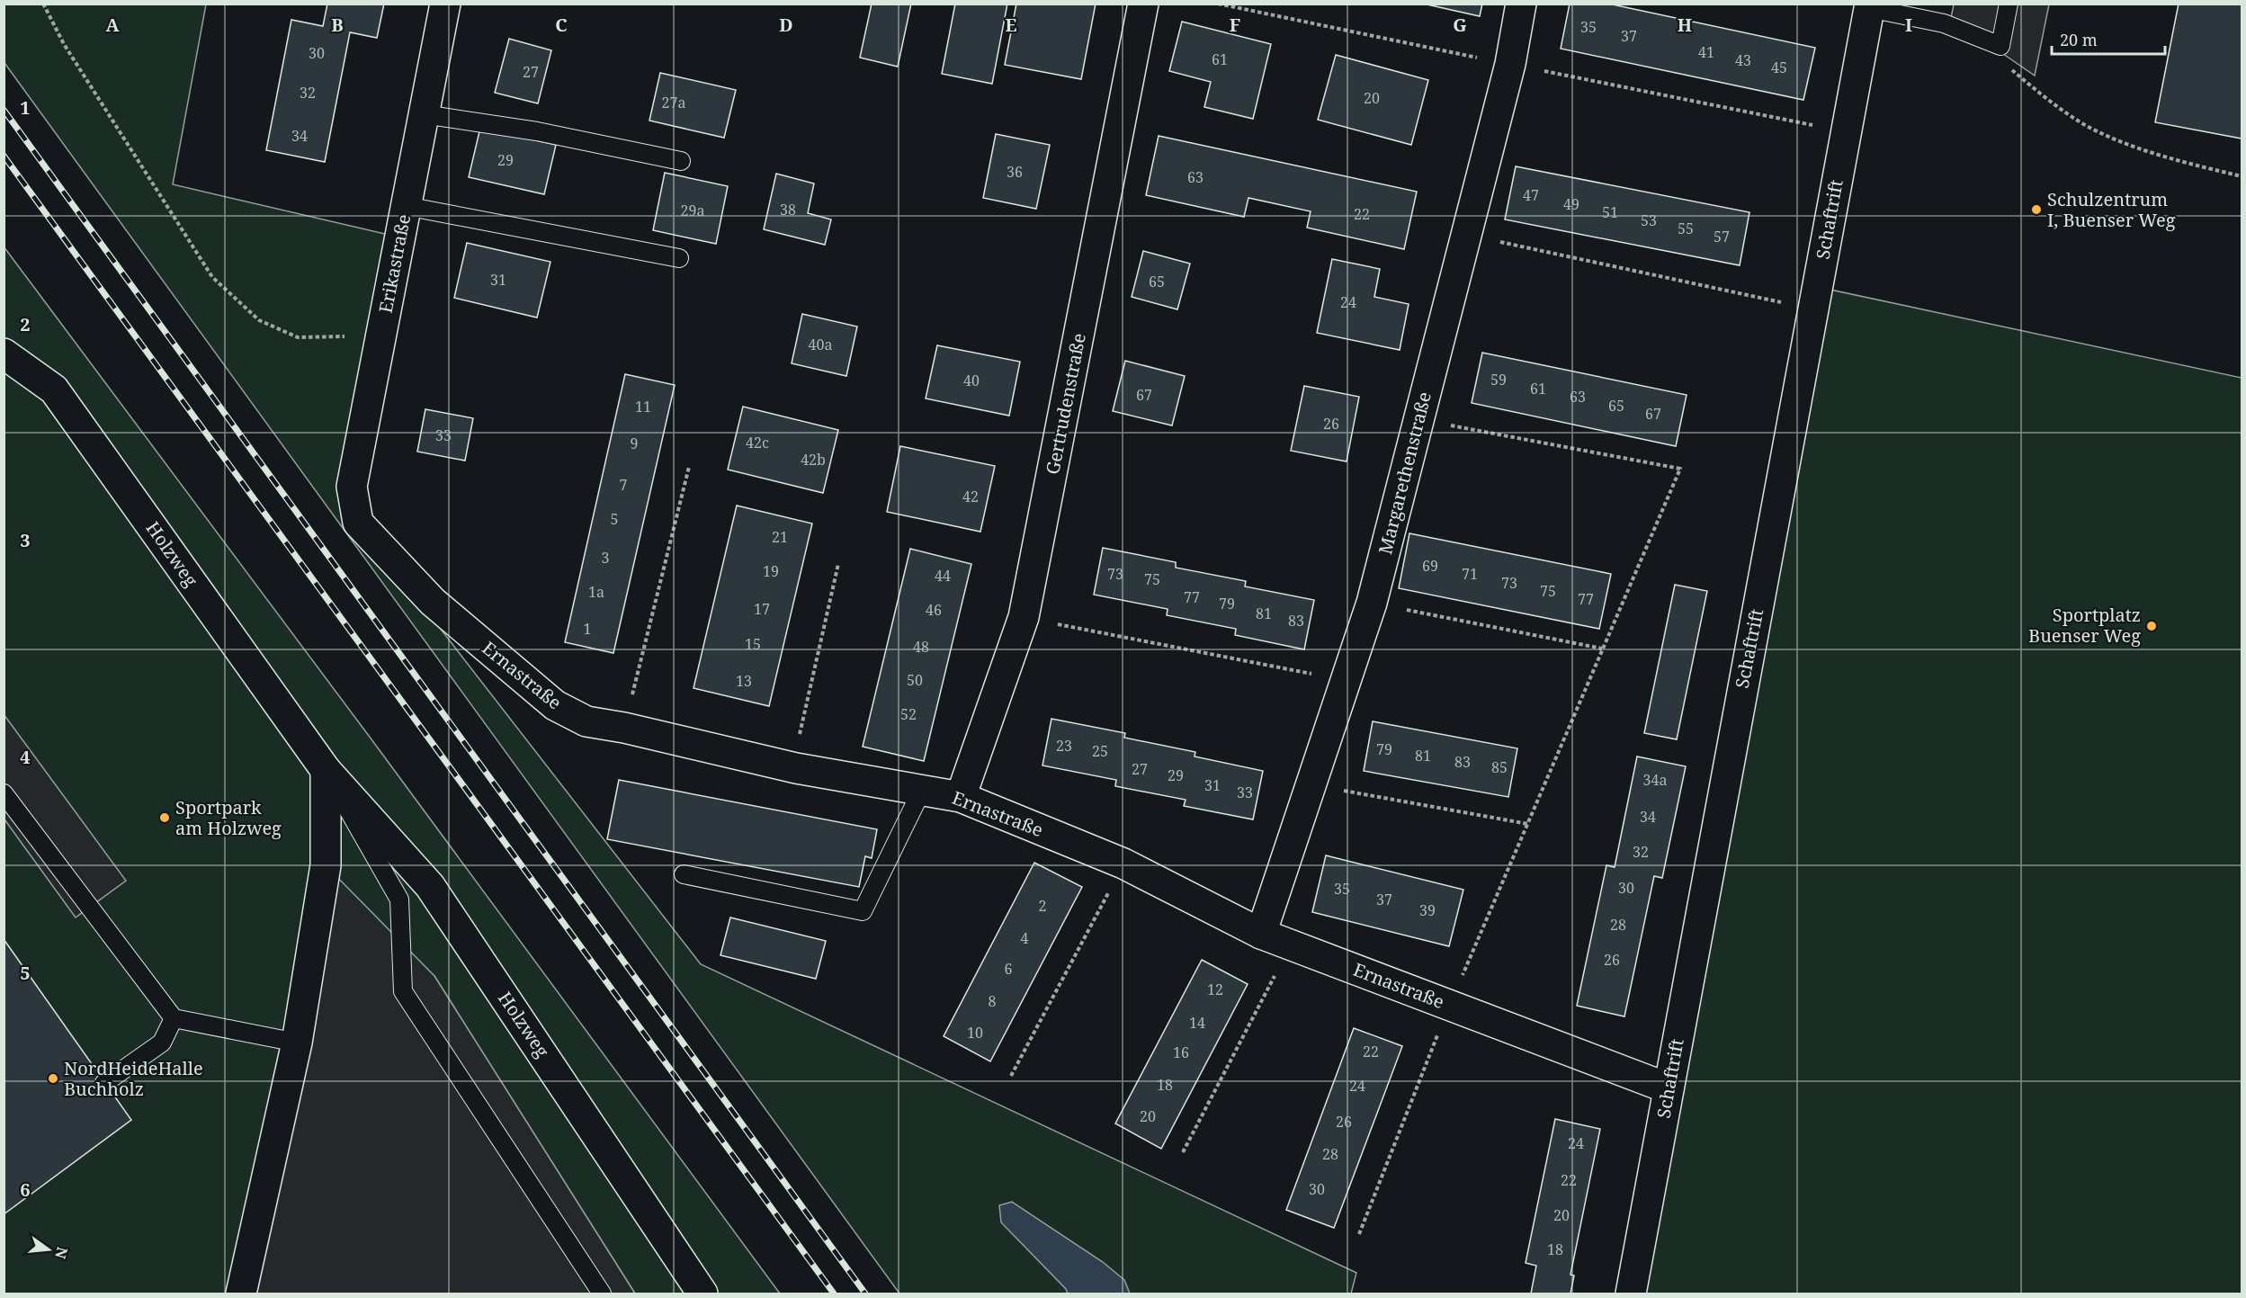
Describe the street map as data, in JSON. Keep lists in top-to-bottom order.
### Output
{
  "streets": {
    "street": [
      "Schaftrift",
      "Erikastraße",
      "Gertrudenstraße",
      "Margarethenstraße",
      "Holzweg",
      "Ernastraße"
    ]
  },
  "crossings": [
    ["Schaftrift", "Ernastraße"],
    ["Erikastraße", "Ernastraße"],
    ["Gertrudenstraße", "Ernastraße"],
    ["Margarethenstraße", "Ernastraße"]
  ],
  "places": [
    "Schulzentrum I, Buenser Weg",
    "Sportplatz Buenser Weg",
    "Sportpark am Holzweg",
    "NordHeideHalle Buchholz"
  ],
  "house_numbers": [
    "35",
    "37",
    "41",
    "30",
    "61",
    "43",
    "45",
    "27",
    "32",
    "20",
    "27a",
    "34",
    "29",
    "36",
    "63",
    "47",
    "49",
    "38",
    "29a",
    "51",
    "22",
    "53",
    "55",
    "57",
    "31",
    "65",
    "24",
    "40a",
    "59",
    "40",
    "61",
    "67",
    "63",
    "65",
    "11",
    "67",
    "26",
    "33",
    "42c",
    "9",
    "42b",
    "7",
    "42",
    "5",
    "21",
    "3",
    "69",
    "19",
    "73",
    "71",
    "44",
    "75",
    "73",
    "75",
    "1a",
    "77",
    "77",
    "79",
    "17",
    "46",
    "81",
    "83",
    "1",
    "15",
    "48",
    "50",
    "13",
    "52",
    "23",
    "79",
    "25",
    "81",
    "83",
    "85",
    "27",
    "29",
    "34a",
    "31",
    "33",
    "34",
    "32",
    "30",
    "35",
    "37",
    "2",
    "39",
    "28",
    "4",
    "26",
    "6",
    "12",
    "8",
    "14",
    "10",
    "22",
    "16",
    "18",
    "24",
    "20",
    "26",
    "24",
    "28",
    "22",
    "30",
    "20",
    "18"
  ],
  "scale_bar": "20 m",
  "north": "right",
  "grid": {
    "columns": [
      "A",
      "B",
      "C",
      "D",
      "E",
      "F",
      "G",
      "H",
      "I"
    ],
    "rows": [
      "1",
      "2",
      "3",
      "4",
      "5",
      "6"
    ]
  }
}
